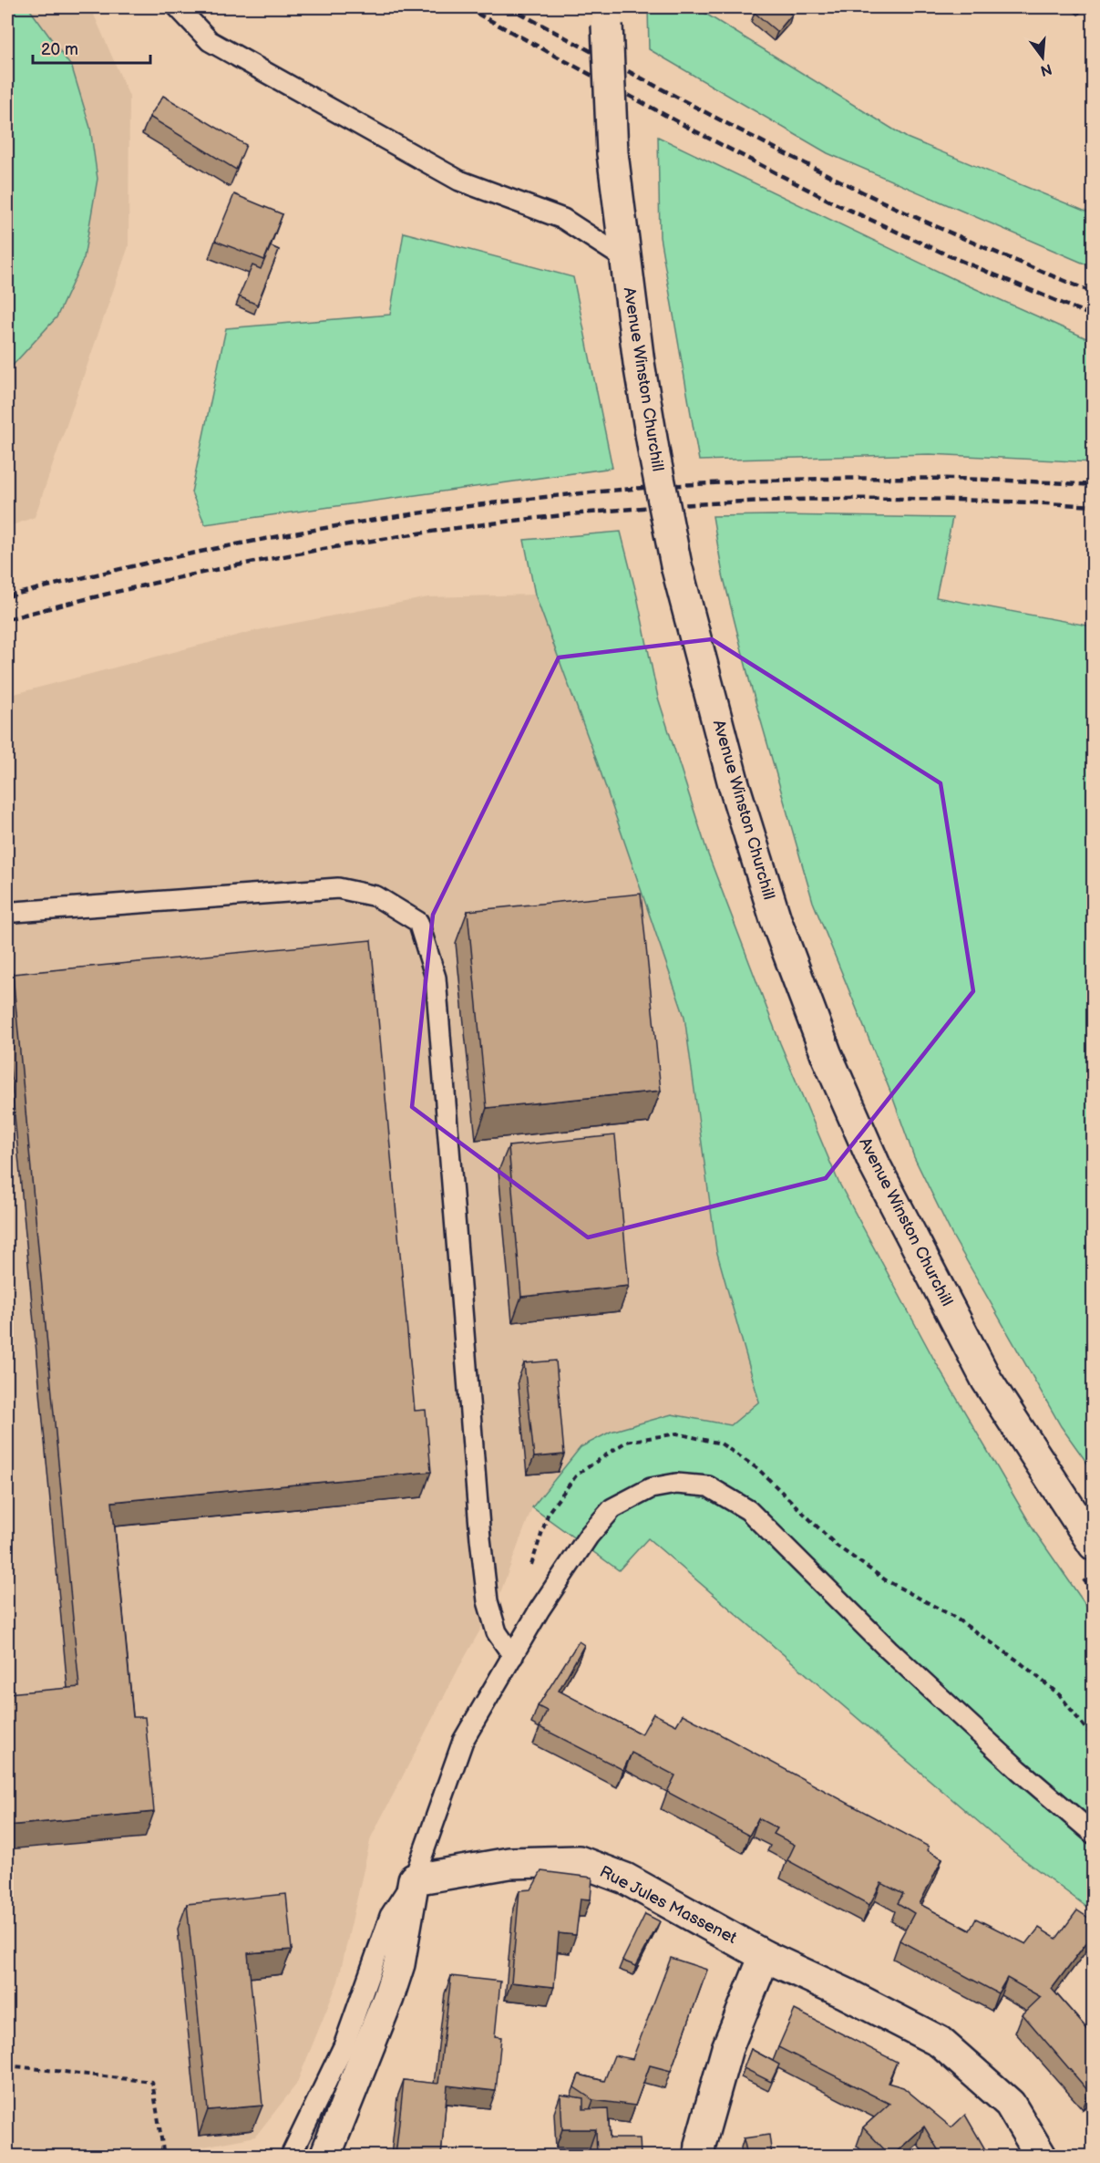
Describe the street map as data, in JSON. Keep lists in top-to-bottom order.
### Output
{
  "streets": {
    "main road": ["Avenue Winston Churchill", "Rue Jules Massenet"]
  },
  "scale_bar": "20 m",
  "north": "bottom"
}
